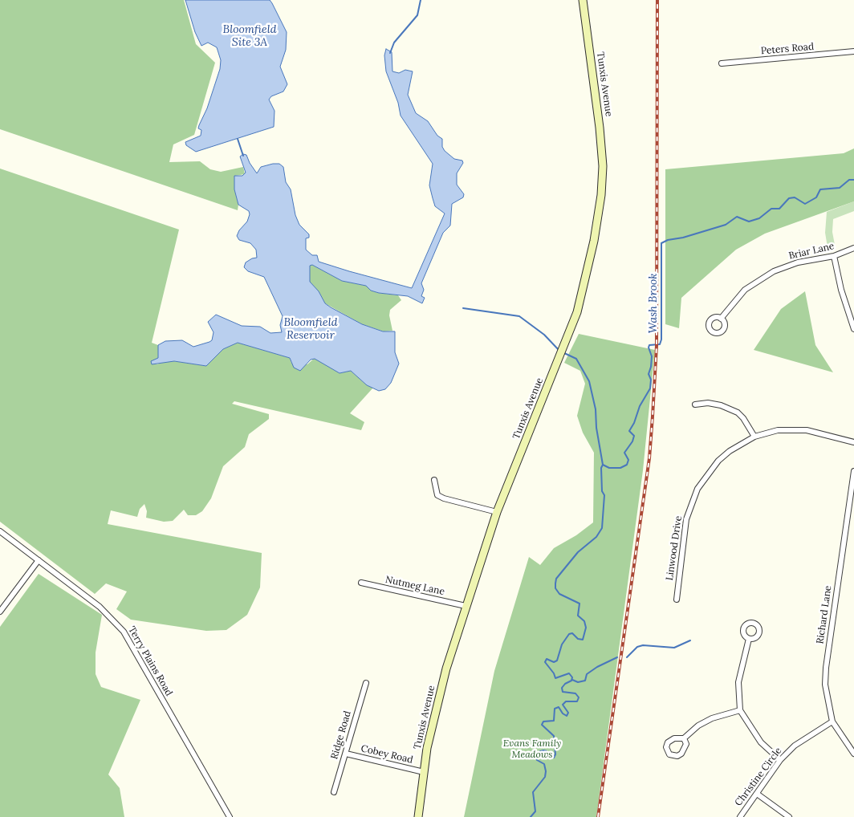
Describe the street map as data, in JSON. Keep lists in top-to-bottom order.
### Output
{
  "streets": {
    "main road": ["Tunxis Avenue"],
    "street": [
      "Peters Road",
      "Briar Lane",
      "Linwood Drive",
      "Nutmeg Lane",
      "Richard Lane",
      "Terry Plains Road",
      "Ridge Road",
      "Cobey Road",
      "Christine Circle"
    ]
  },
  "crossings": [
    ["Tunxis Avenue", "Nutmeg Lane"],
    ["Tunxis Avenue", "Cobey Road"],
    ["Richard Lane", "Christine Circle"],
    ["Ridge Road", "Cobey Road"]
  ],
  "water": ["Bloomfield Site 3A", "Wash Brook", "Bloomfield Reservoir"],
  "parks": ["Evans Family Meadows"]
}
